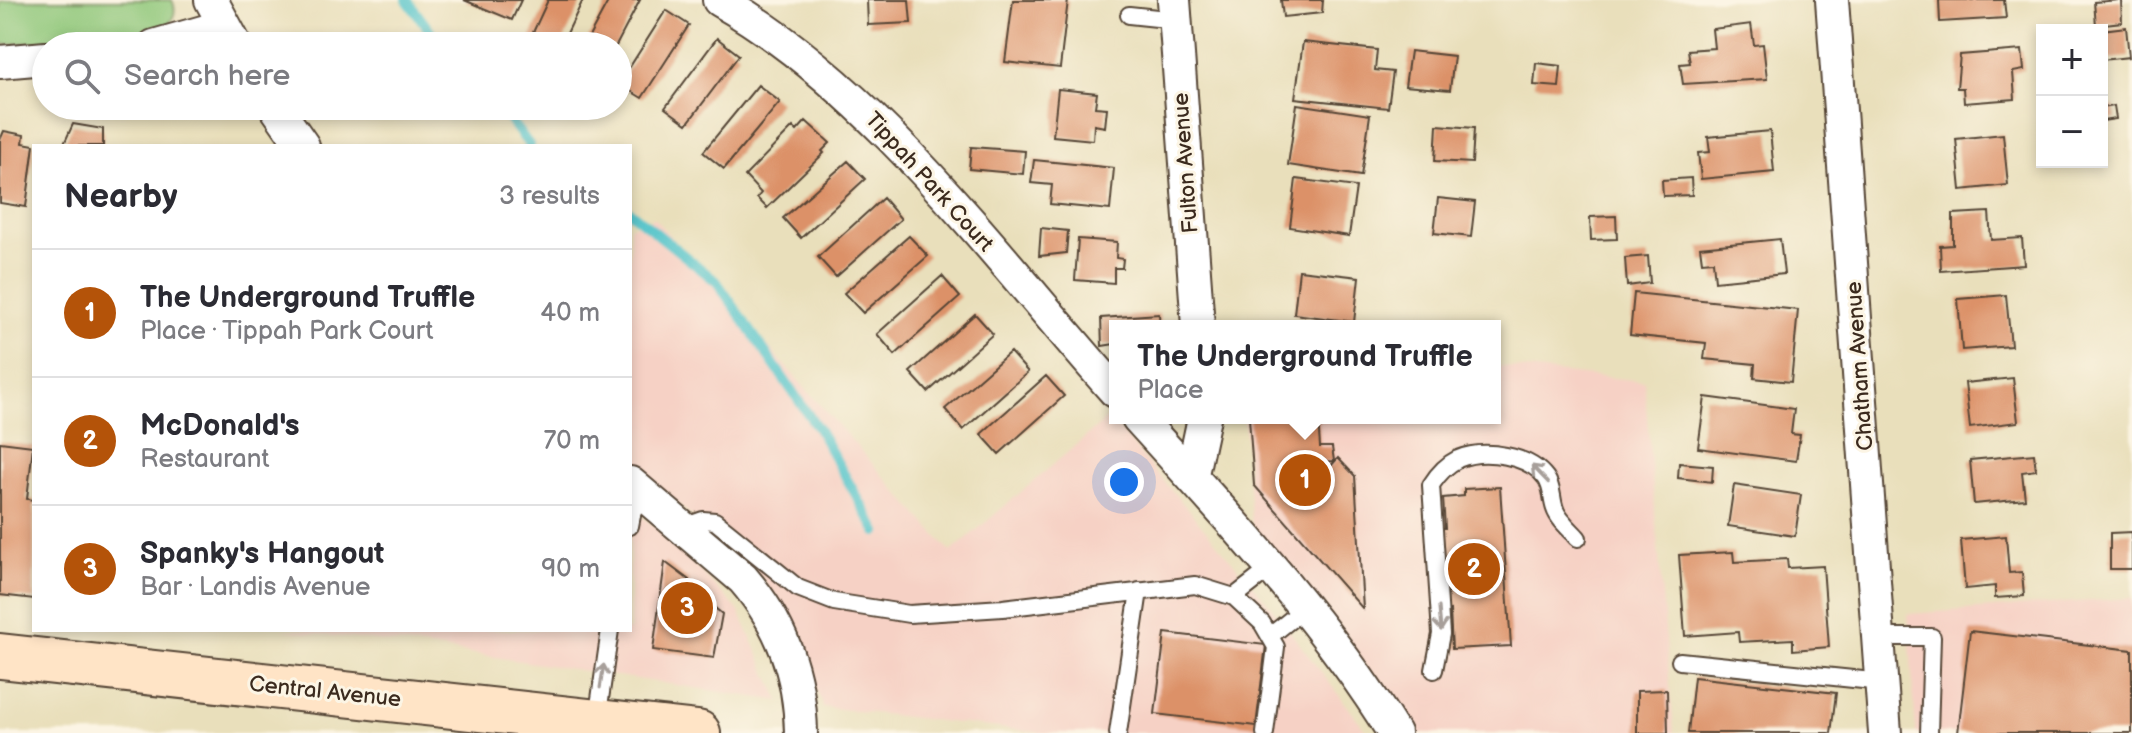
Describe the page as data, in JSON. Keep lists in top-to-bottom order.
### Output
{
  "streets": {
    "main road": ["Central Avenue"],
    "street": ["Fulton Avenue", "Tippah Park Court", "Chatham Avenue"]
  },
  "page": {
    "map_buttons": ["+", "−"],
    "search": "Search here",
    "heading": ["Nearby", "3 results"],
    "list": [
      {
        "mark": "1",
        "name": "The Underground Truffle",
        "note": "Place · Tippah Park Court",
        "value": "40 m"
      },
      {
        "mark": "2",
        "name": "McDonald's",
        "note": "Restaurant",
        "value": "70 m"
      },
      {
        "mark": "3",
        "name": "Spanky's Hangout",
        "note": "Bar · Landis Avenue",
        "value": "90 m"
      }
    ],
    "popup": ["The Underground Truffle", "Place"],
    "pins": ["1", "2", "3"]
  }
}
